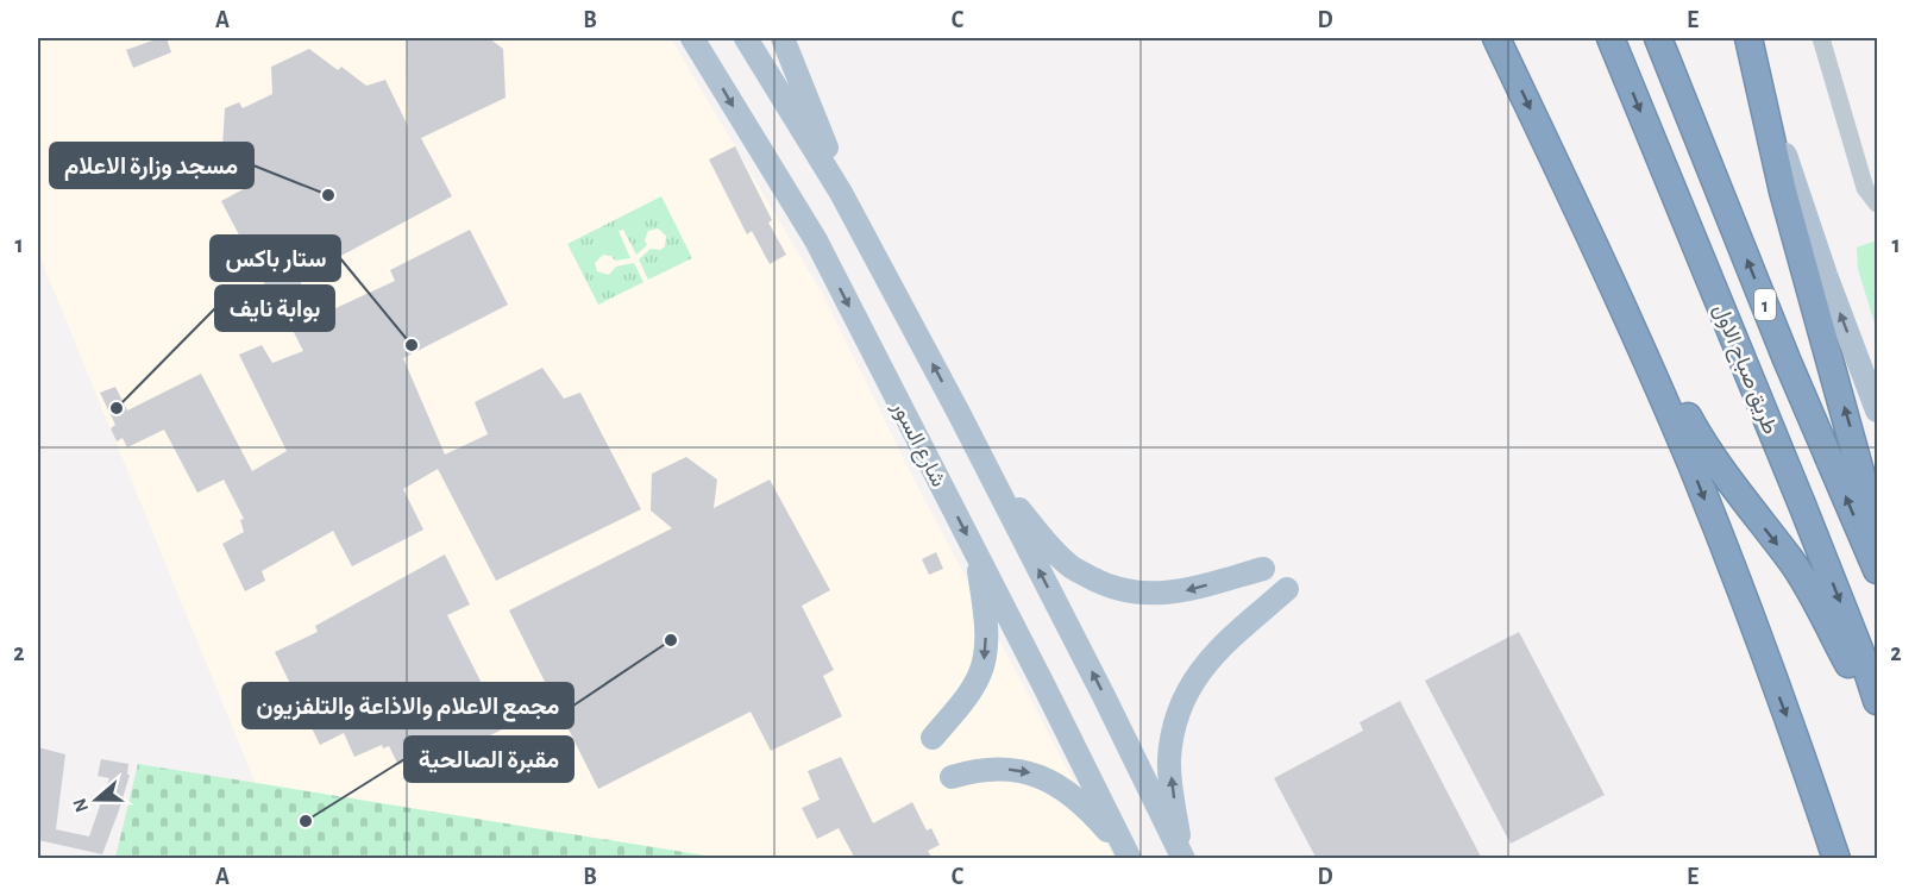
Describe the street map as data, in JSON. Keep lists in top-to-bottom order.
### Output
{
  "streets": {
    "highway": ["1", "طريق صباح الاول"],
    "main road": ["شارع السور"]
  },
  "places": [
    "مسجد وزارة الاعلام",
    "ستار باكس",
    "بوابة نايف",
    "مجمع الاعلام والاذاعة والتلفزيون",
    "مقبرة الصالحية"
  ],
  "north": "left",
  "grid": {
    "columns": [
      "A",
      "B",
      "C",
      "D",
      "E"
    ],
    "rows": ["1", "2"]
  }
}
